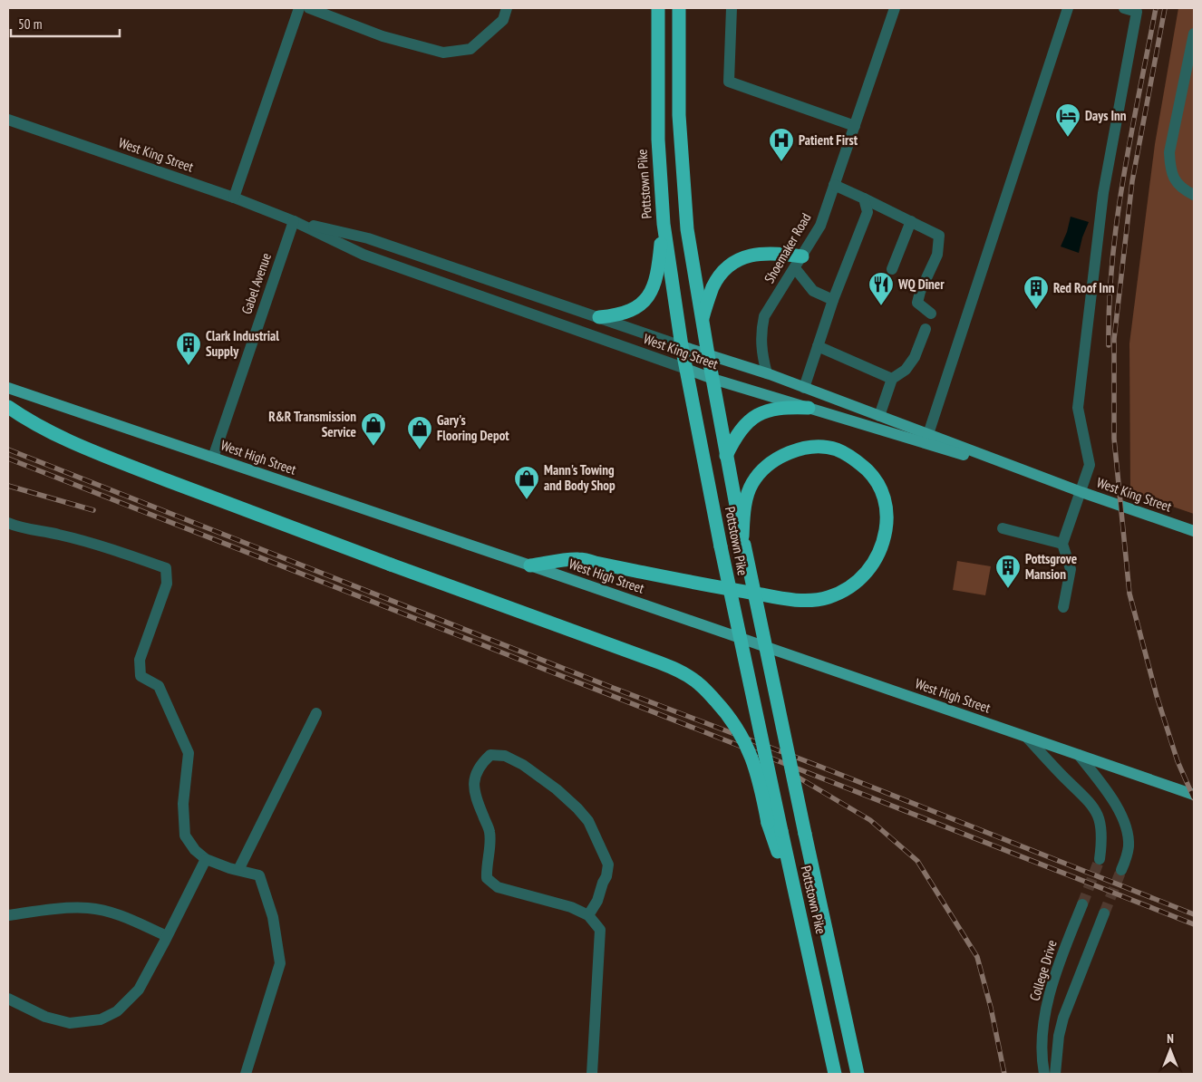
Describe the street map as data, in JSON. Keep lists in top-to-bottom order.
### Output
{
  "streets": {
    "highway": ["Pottstown Pike"],
    "main road": ["West King Street", "West High Street"],
    "street": ["Shoemaker Road", "Gabel Avenue", "College Drive"]
  },
  "crossings": [
    ["West King Street", "Pottstown Pike"],
    ["West King Street", "Shoemaker Road"],
    ["West King Street", "Gabel Avenue"],
    ["Gabel Avenue", "West High Street"]
  ],
  "places": {
    "hotel": ["Days Inn"],
    "hospital": ["Patient First"],
    "restaurant": ["WQ Diner"],
    "building": ["Red Roof Inn", "Clark Industrial Supply", "Pottsgrove Mansion"],
    "shop": ["R&R Transmission Service", "Gary's Flooring Depot", "Mann's Towing and Body Shop"]
  },
  "scale_bar": "50 m",
  "north": "top"
}
